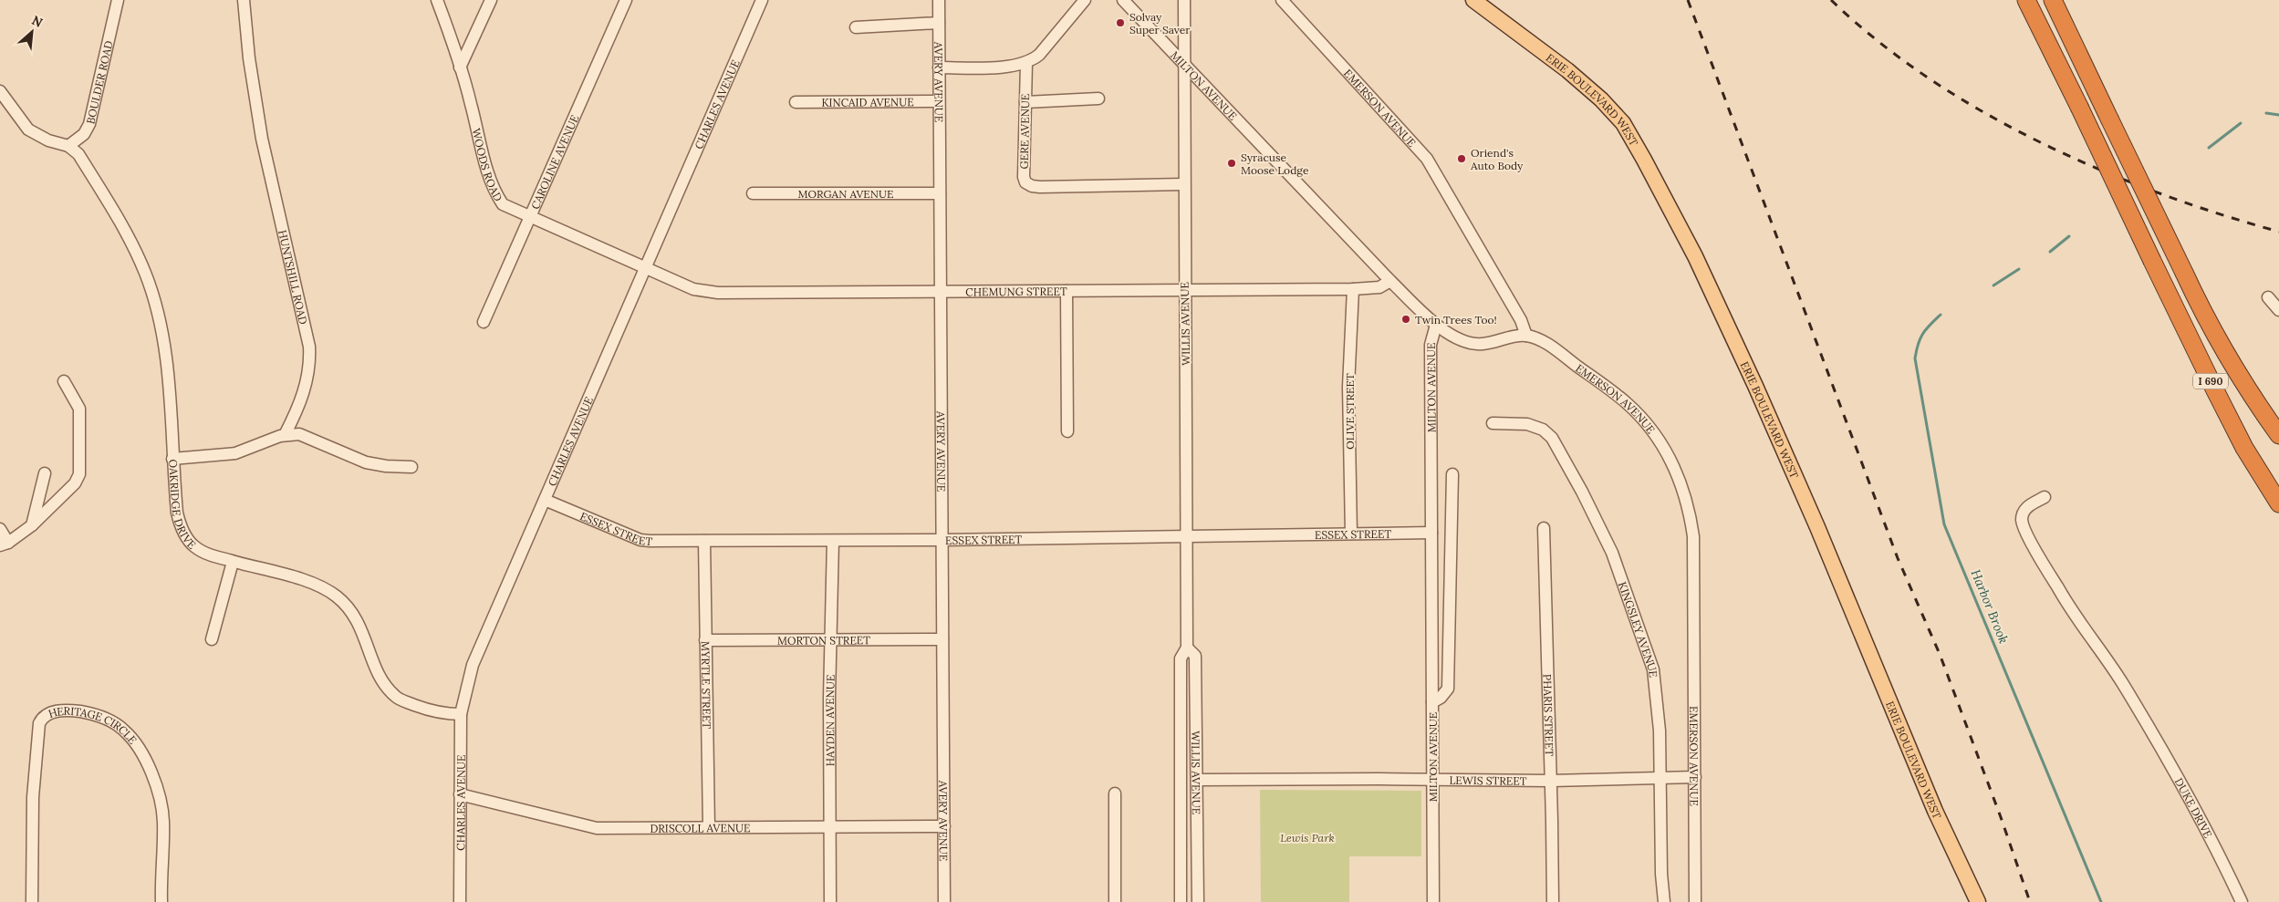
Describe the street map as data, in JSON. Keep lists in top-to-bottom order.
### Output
{
  "streets": {
    "highway": ["I 690"],
    "main road": ["ERIE BOULEVARD WEST"],
    "street": [
      "BOULDER ROAD",
      "AVERY AVENUE",
      "MILTON AVENUE",
      "KINCAID AVENUE",
      "CHARLES AVENUE",
      "EMERSON AVENUE",
      "GERE AVENUE",
      "CAROLINE AVENUE",
      "WOODS ROAD",
      "MORGAN AVENUE",
      "HUNTSHILL ROAD",
      "CHEMUNG STREET",
      "WILLIS AVENUE",
      "OLIVE STREET",
      "OAKRIDGE DRIVE",
      "ESSEX STREET",
      "KINGSLEY AVENUE",
      "MORTON STREET",
      "MYRTLE STREET",
      "PHARIS STREET",
      "HAYDEN AVENUE",
      "HERITAGE CIRCLE",
      "LEWIS STREET",
      "DUKE DRIVE",
      "DRISCOLL AVENUE"
    ]
  },
  "crossings": [
    ["BOULDER ROAD", "OAKRIDGE DRIVE"],
    ["AVERY AVENUE", "KINCAID AVENUE"],
    ["AVERY AVENUE", "MORGAN AVENUE"],
    ["AVERY AVENUE", "CHEMUNG STREET"],
    ["AVERY AVENUE", "ESSEX STREET"],
    ["AVERY AVENUE", "MORTON STREET"],
    ["AVERY AVENUE", "DRISCOLL AVENUE"],
    ["MILTON AVENUE", "CHEMUNG STREET"],
    ["MILTON AVENUE", "WILLIS AVENUE"],
    ["MILTON AVENUE", "ESSEX STREET"],
    ["MILTON AVENUE", "LEWIS STREET"],
    ["CHARLES AVENUE", "WOODS ROAD"],
    ["CHARLES AVENUE", "CHEMUNG STREET"],
    ["CHARLES AVENUE", "OAKRIDGE DRIVE"],
    ["CHARLES AVENUE", "ESSEX STREET"],
    ["CHARLES AVENUE", "DRISCOLL AVENUE"],
    ["EMERSON AVENUE", "LEWIS STREET"],
    ["GERE AVENUE", "WILLIS AVENUE"],
    ["CAROLINE AVENUE", "WOODS ROAD"],
    ["WOODS ROAD", "CHEMUNG STREET"],
    ["CHEMUNG STREET", "WILLIS AVENUE"],
    ["CHEMUNG STREET", "OLIVE STREET"],
    ["WILLIS AVENUE", "ESSEX STREET"],
    ["WILLIS AVENUE", "LEWIS STREET"],
    ["OLIVE STREET", "ESSEX STREET"],
    ["ESSEX STREET", "MYRTLE STREET"],
    ["ESSEX STREET", "HAYDEN AVENUE"],
    ["KINGSLEY AVENUE", "LEWIS STREET"],
    ["MORTON STREET", "MYRTLE STREET"],
    ["MORTON STREET", "HAYDEN AVENUE"],
    ["MYRTLE STREET", "DRISCOLL AVENUE"],
    ["PHARIS STREET", "LEWIS STREET"],
    ["HAYDEN AVENUE", "DRISCOLL AVENUE"]
  ],
  "water": ["Harbor Brook"],
  "parks": ["Lewis Park"],
  "places": [
    "Solvay Super Saver",
    "Oriend's Auto Body",
    "Syracuse Moose Lodge",
    "Twin Trees Too!"
  ],
  "north": "top right"
}
